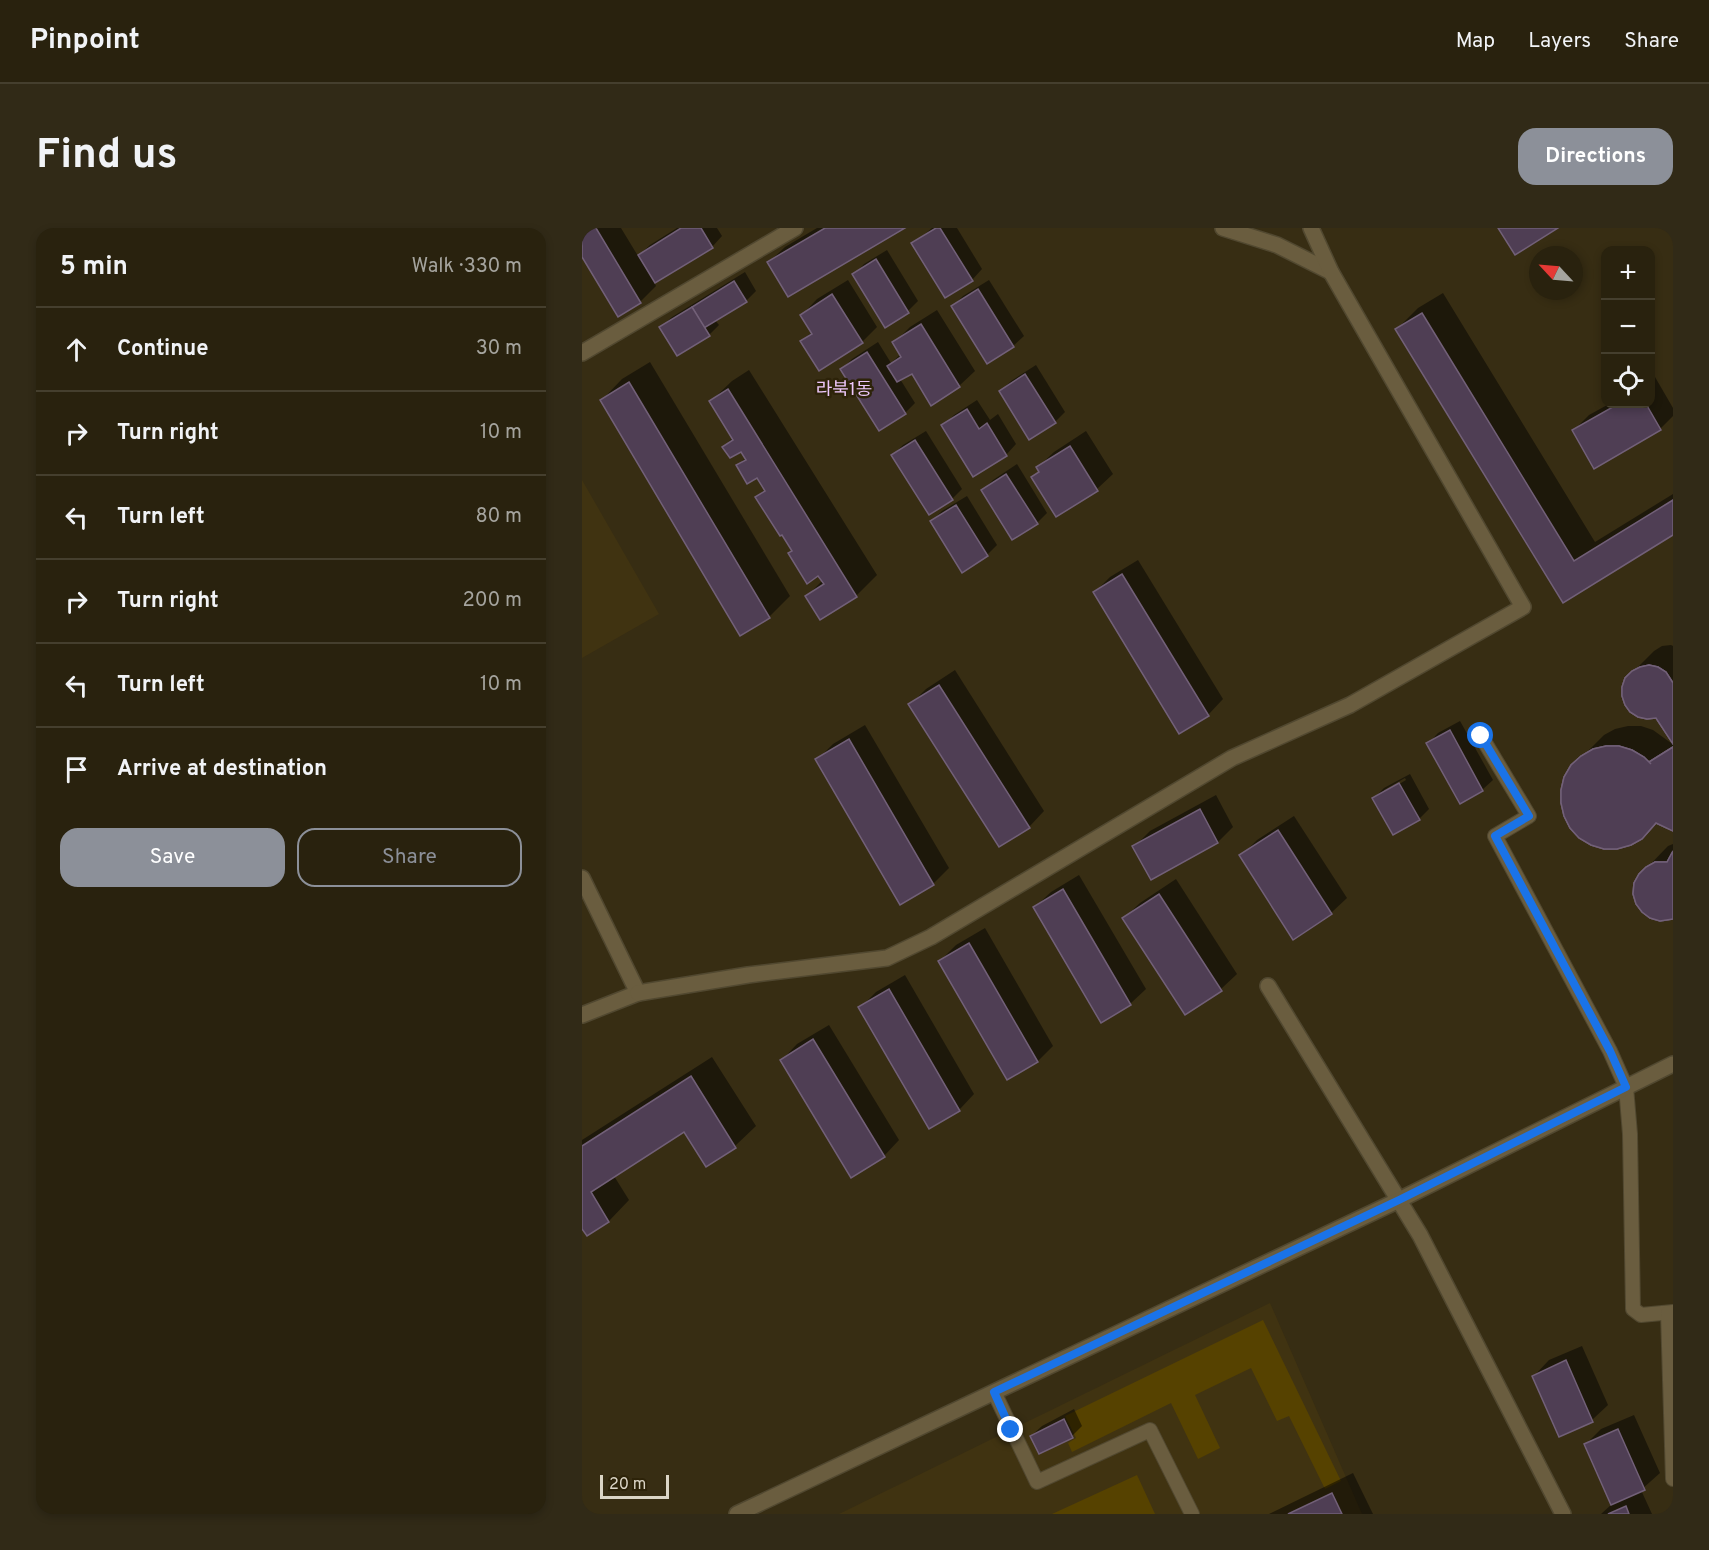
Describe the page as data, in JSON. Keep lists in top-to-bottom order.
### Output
{
  "districts": ["라북1동"],
  "scale_bar": "20 m",
  "north": "top left",
  "page": {
    "header": "Pinpoint",
    "nav": ["Map", "Layers", "Share"],
    "buttons": [
      "Directions",
      ["Save", "Share"]
    ],
    "title": "Find us",
    "heading": ["5 min", "Walk · 330 m"],
    "map_buttons": ["+", "−"],
    "list": [
      ["Continue", "30 m"],
      ["Turn right", "10 m"],
      ["Turn left", "80 m"],
      ["Turn right", "200 m"],
      ["Turn left", "10 m"],
      "Arrive at destination"
    ],
    "scale": "20 m"
  }
}
